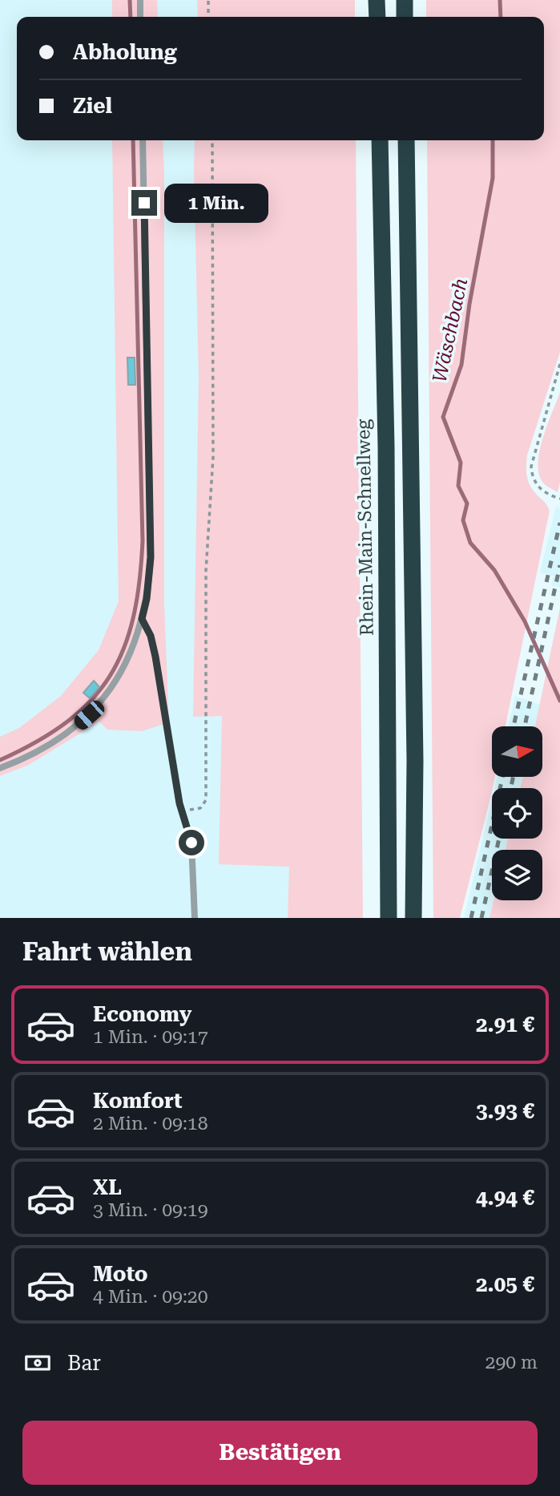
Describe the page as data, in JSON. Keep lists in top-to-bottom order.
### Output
{
  "streets": {
    "highway": ["Rhein-Main-Schnellweg"]
  },
  "water": ["Wäschbach"],
  "north": "right",
  "page": {
    "banner": ["Abholung", "Ziel"],
    "bubble": "1 Min.",
    "heading": "Fahrt wählen",
    "list": [
      {
        "name": "Economy",
        "note": "1 Min. · 09:17",
        "value": "2.91 €"
      },
      {
        "name": "Komfort",
        "note": "2 Min. · 09:18",
        "value": "3.93 €"
      },
      {
        "name": "XL",
        "note": "3 Min. · 09:19",
        "value": "4.94 €"
      },
      {
        "name": "Moto",
        "note": "4 Min. · 09:20",
        "value": "2.05 €"
      }
    ],
    "pay": ["Bar", "290 m"],
    "buttons": "Bestätigen"
  }
}
